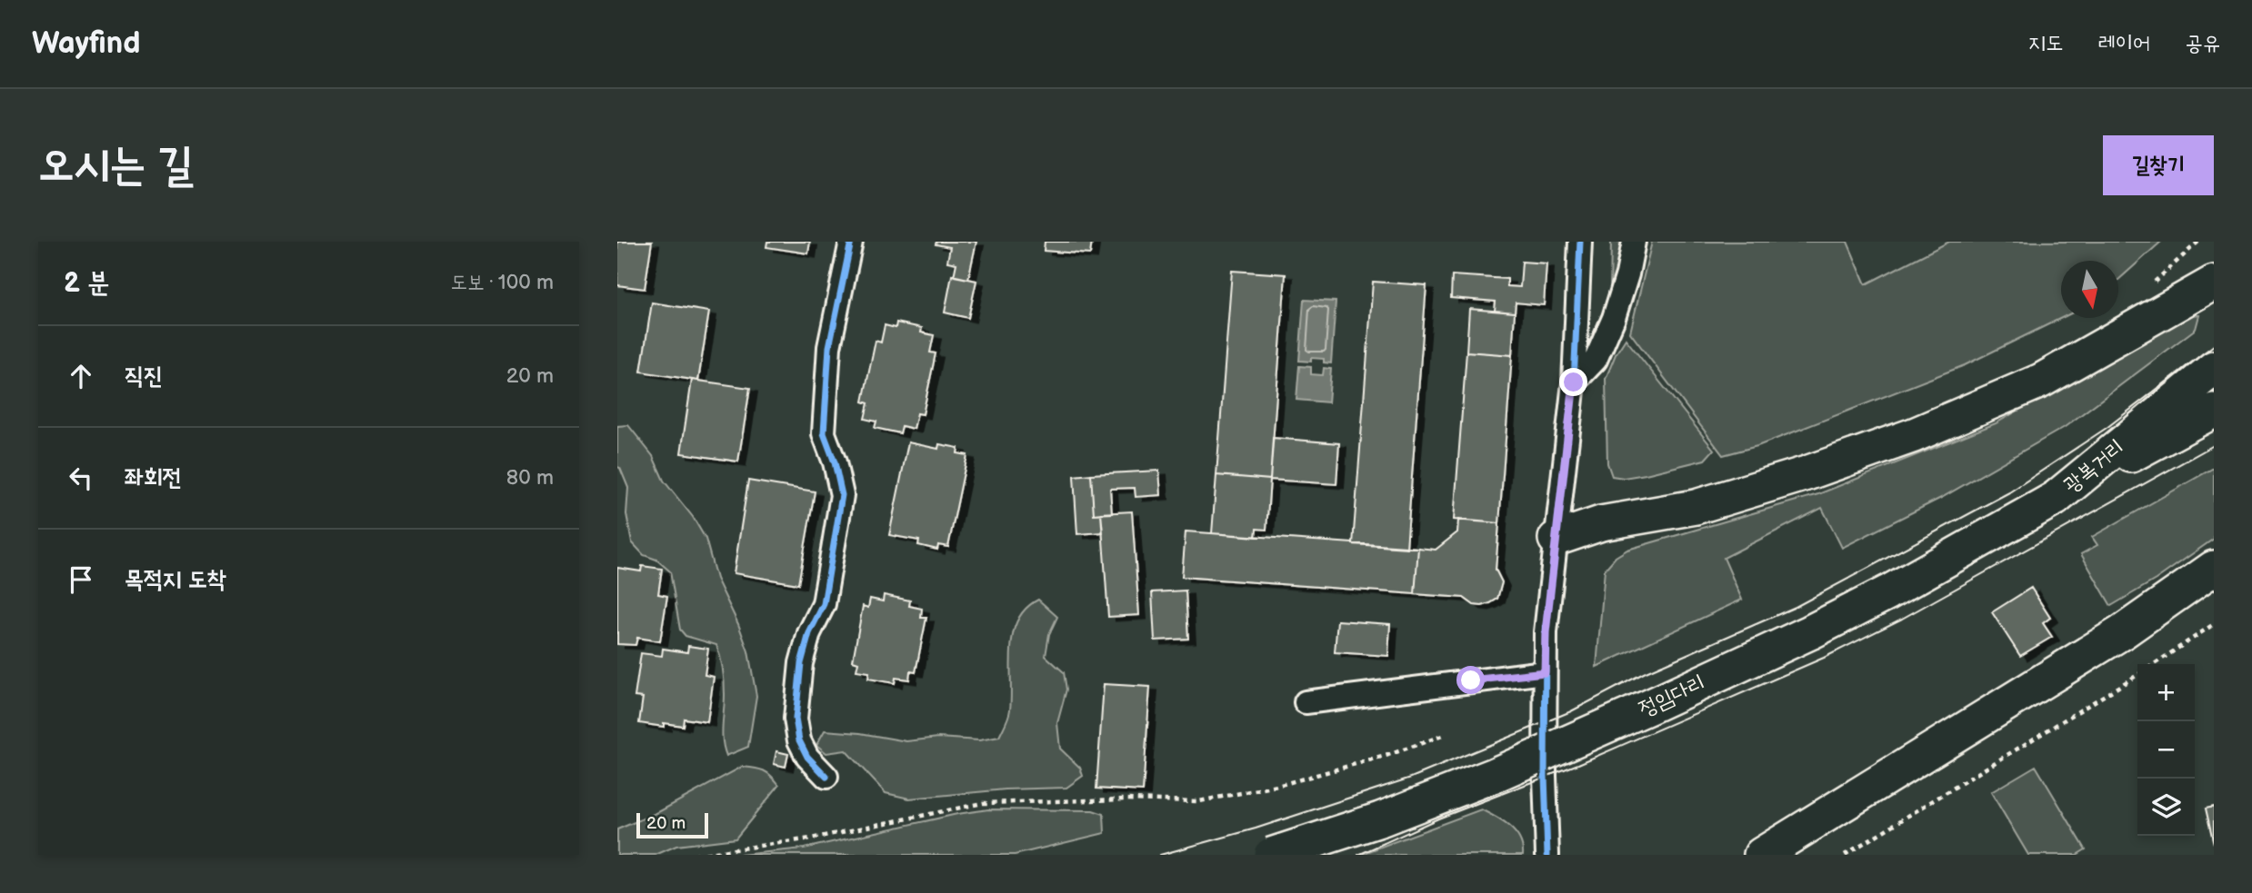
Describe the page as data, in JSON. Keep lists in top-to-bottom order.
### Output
{
  "streets": {
    "highway": ["광복거리", "정임다리"]
  },
  "crossings": [
    ["광복거리", "정임다리"]
  ],
  "scale_bar": "20 m",
  "north": "bottom",
  "page": {
    "header": "Wayfind",
    "nav": ["지도", "레이어", "공유"],
    "buttons": "길찾기",
    "title": "오시는 길",
    "heading": ["2 분", "도보 · 100 m"],
    "list": [
      ["직진", "20 m"],
      ["좌회전", "80 m"],
      "목적지 도착"
    ],
    "map_buttons": ["+", "−"],
    "scale": "20 m"
  }
}
